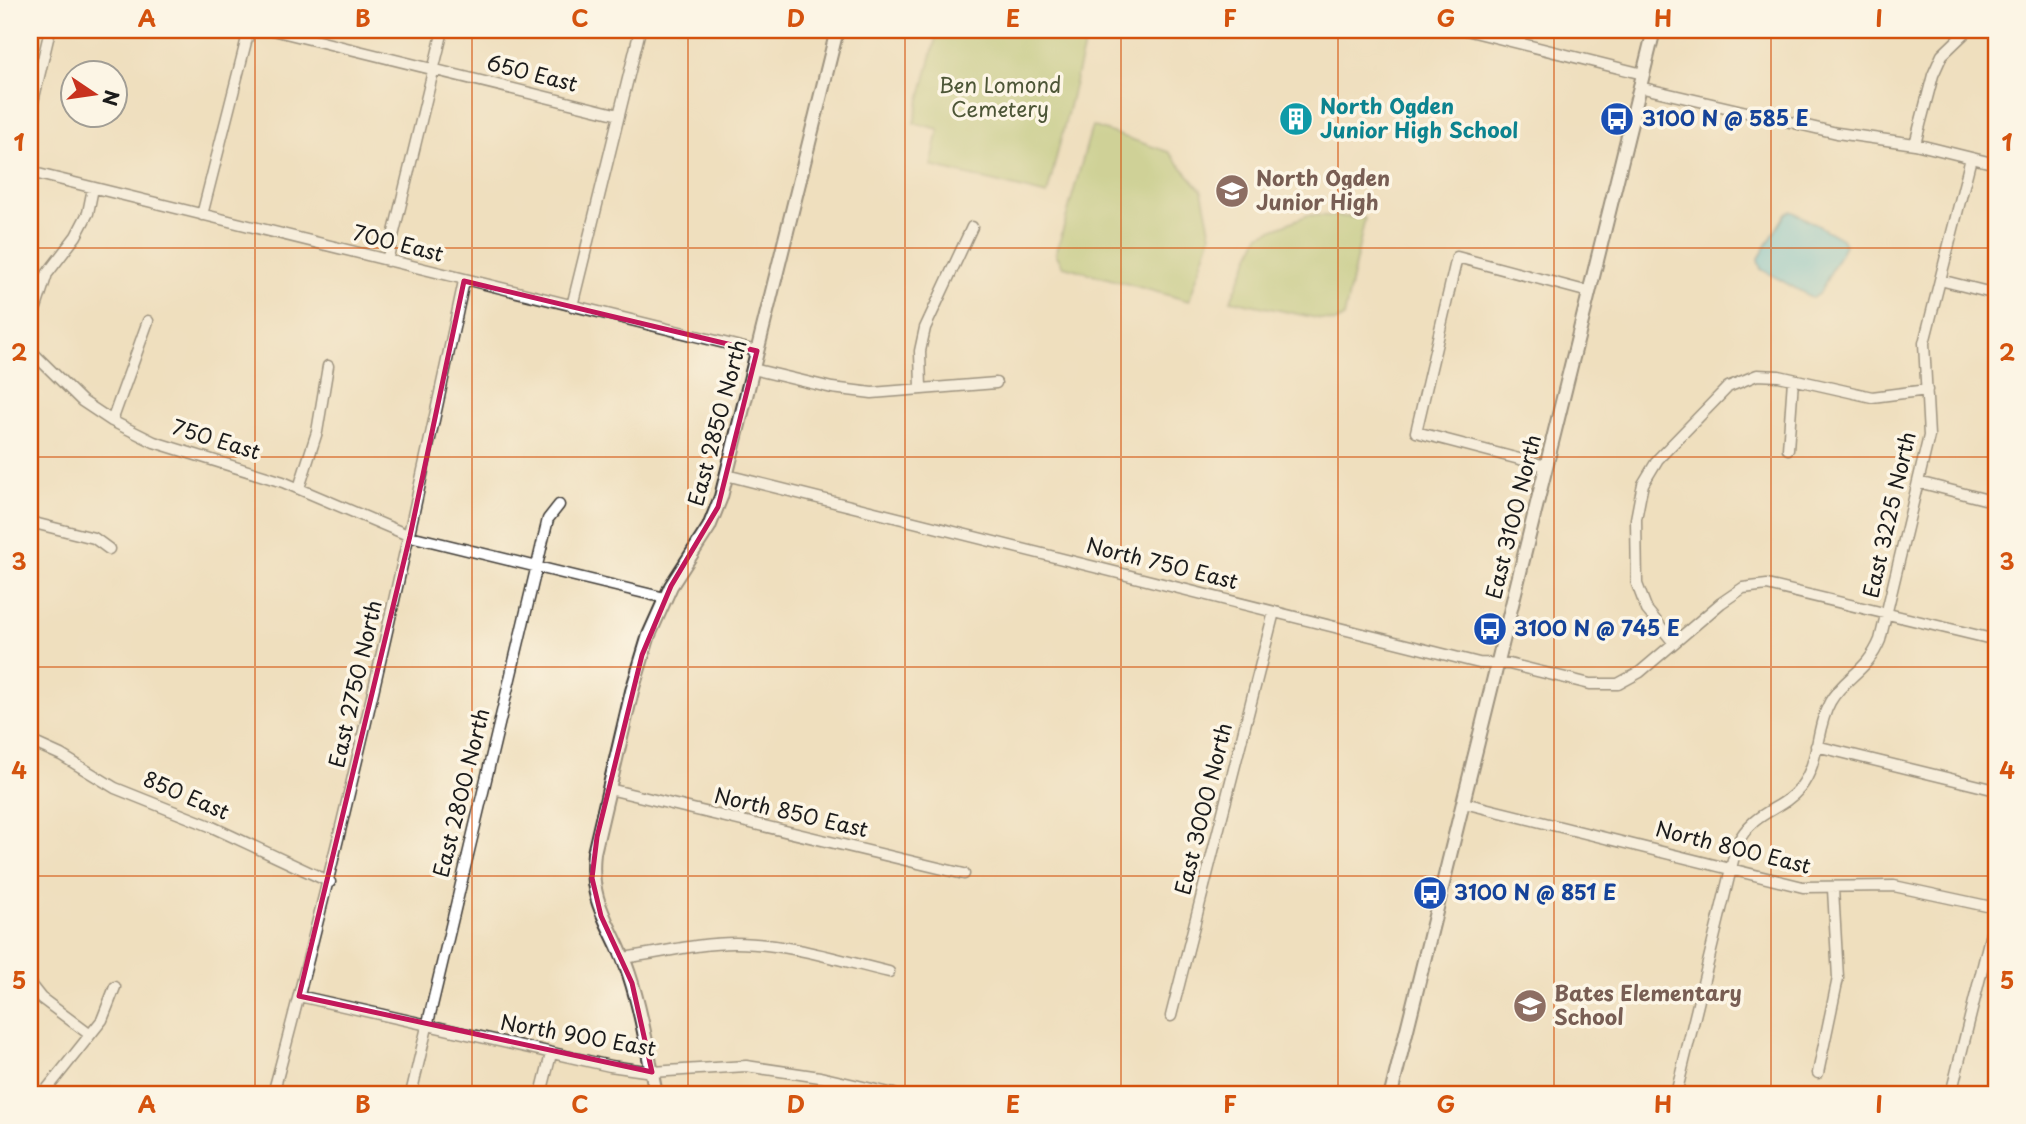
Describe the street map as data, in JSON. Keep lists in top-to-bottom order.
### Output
{
  "streets": {
    "street": [
      "650 East",
      "700 East",
      "East 2850 North",
      "750 East",
      "East 3225 North",
      "East 3100 North",
      "North 750 East",
      "East 2750 North",
      "East 2800 North",
      "850 East",
      "East 3000 North",
      "North 850 East",
      "North 800 East",
      "North 900 East"
    ]
  },
  "crossings": [
    ["700 East", "East 2850 North"],
    ["700 East", "East 2750 North"],
    ["East 2850 North", "North 750 East"],
    ["East 2850 North", "North 850 East"],
    ["East 2850 North", "North 900 East"],
    ["750 East", "East 2750 North"],
    ["East 3225 North", "North 800 East"],
    ["East 3100 North", "North 750 East"],
    ["East 3100 North", "North 800 East"],
    ["North 750 East", "East 3000 North"],
    ["East 2750 North", "850 East"],
    ["East 2750 North", "North 900 East"],
    ["East 2800 North", "North 900 East"]
  ],
  "parks": ["Ben Lomond Cemetery"],
  "places": {
    "building": ["North Ogden Junior High School"],
    "bus stop": ["3100 N @ 585 E", "3100 N @ 745 E", "3100 N @ 851 E"],
    "school or university": ["North Ogden Junior High", "Bates Elementary School"]
  },
  "north": "right",
  "grid": {
    "columns": [
      "A",
      "B",
      "C",
      "D",
      "E",
      "F",
      "G",
      "H",
      "I"
    ],
    "rows": [
      "1",
      "2",
      "3",
      "4",
      "5"
    ]
  }
}
